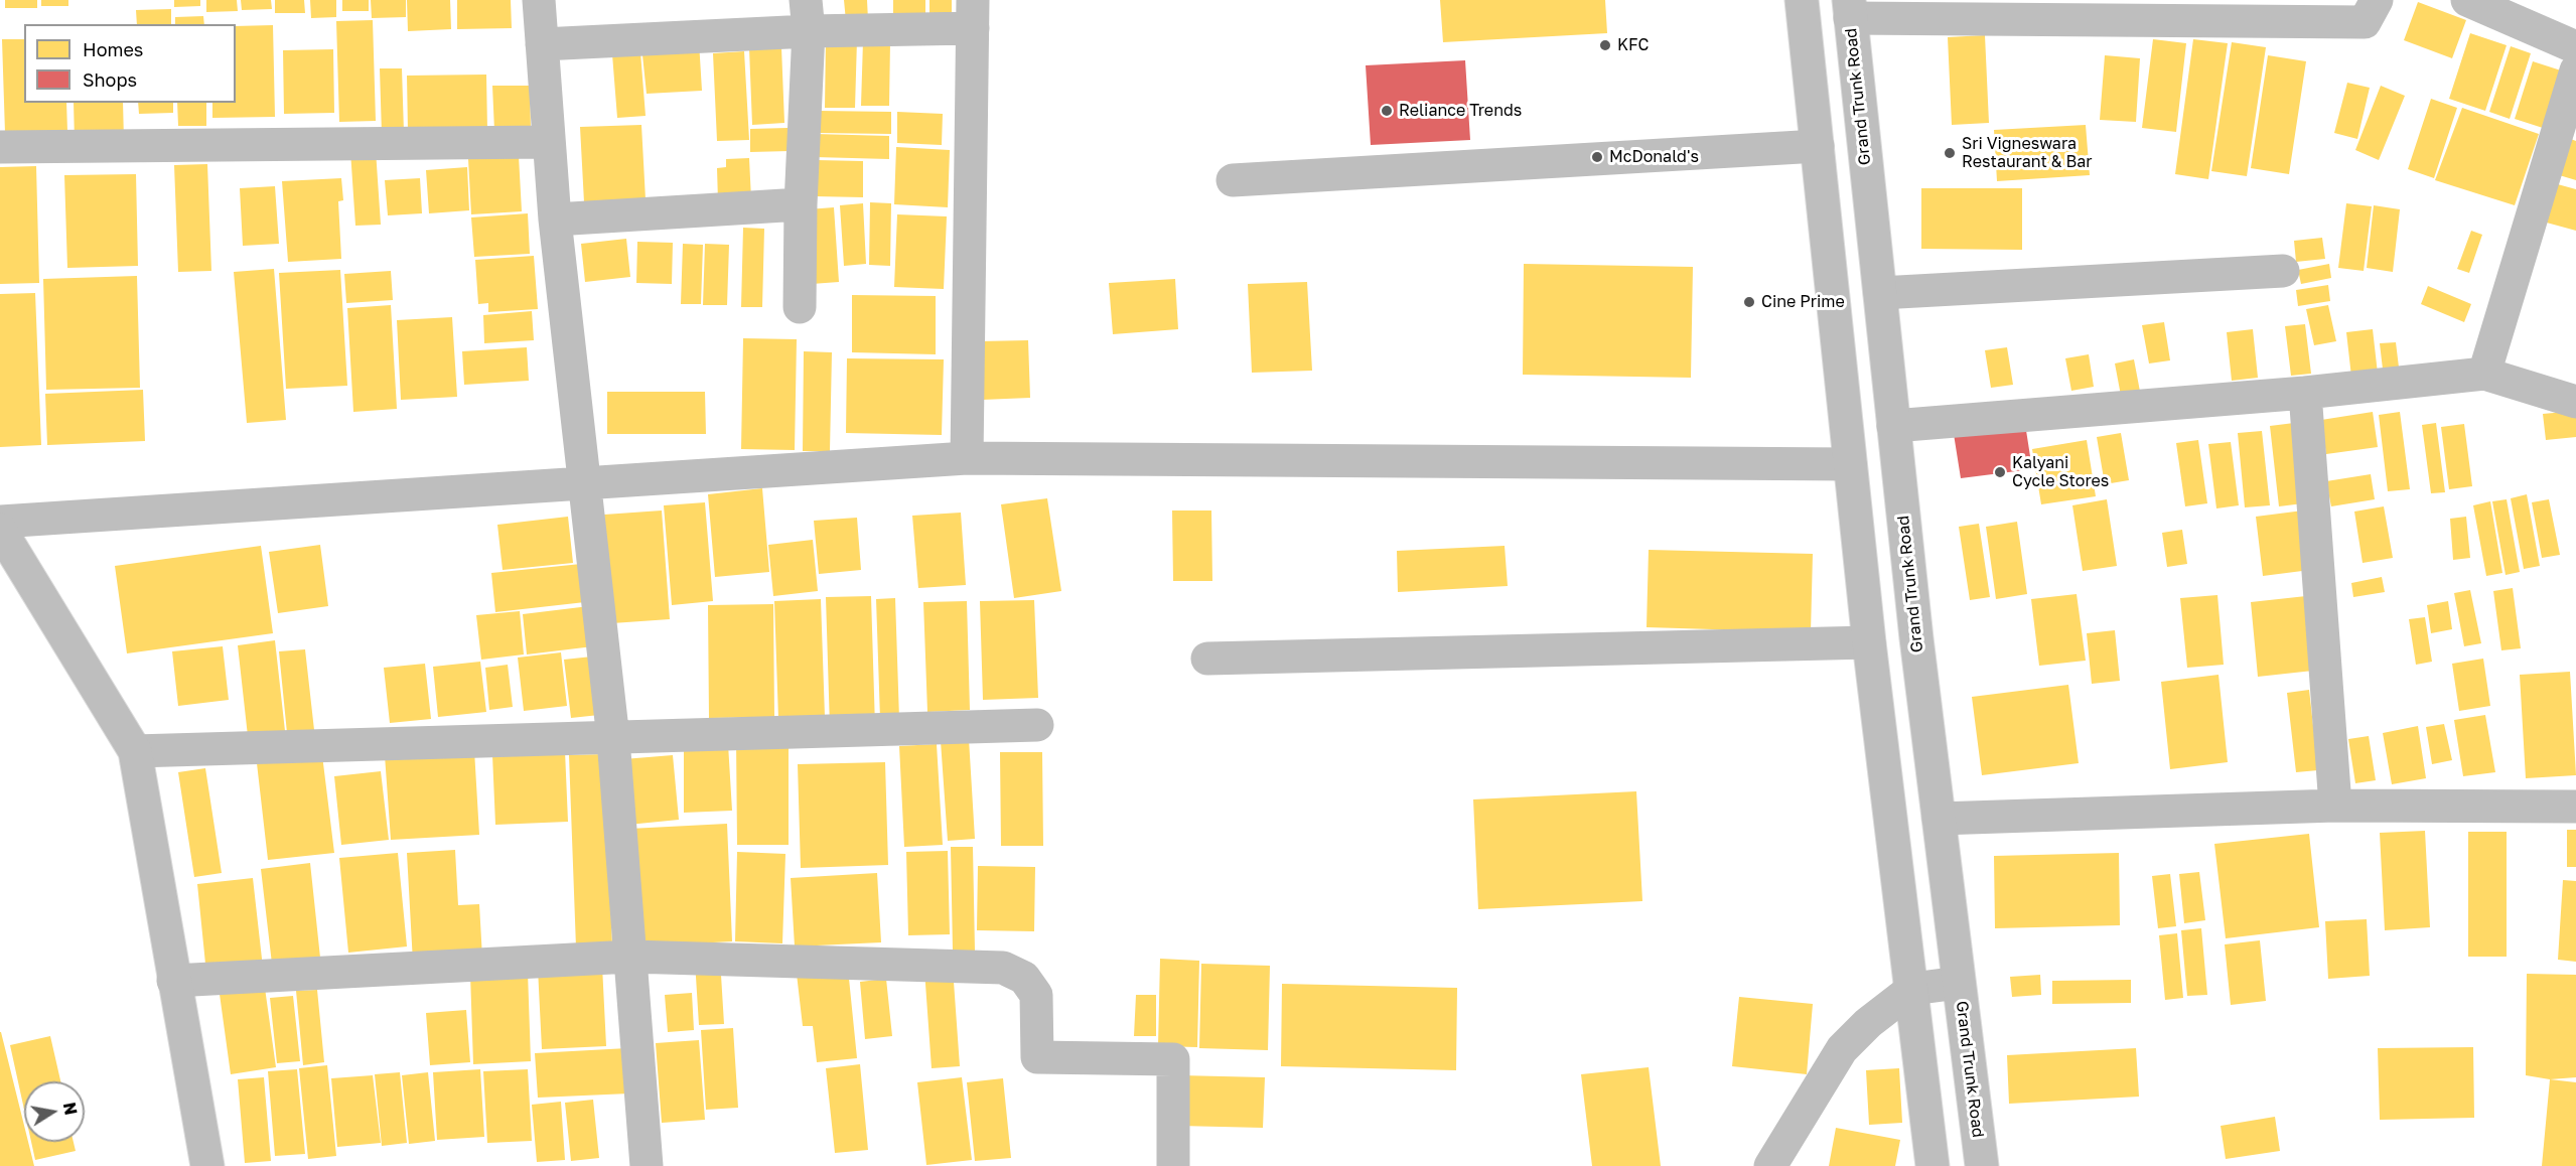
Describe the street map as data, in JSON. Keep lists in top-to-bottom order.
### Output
{
  "streets": {
    "street": ["Grand Trunk Road"]
  },
  "places": [
    "KFC",
    "Reliance Trends",
    "Sri Vigneswara Restaurant & Bar",
    "McDonald's",
    "Cine Prime",
    "Kalyani Cycle Stores"
  ],
  "legend": ["Homes", "Shops"],
  "north": "right"
}
